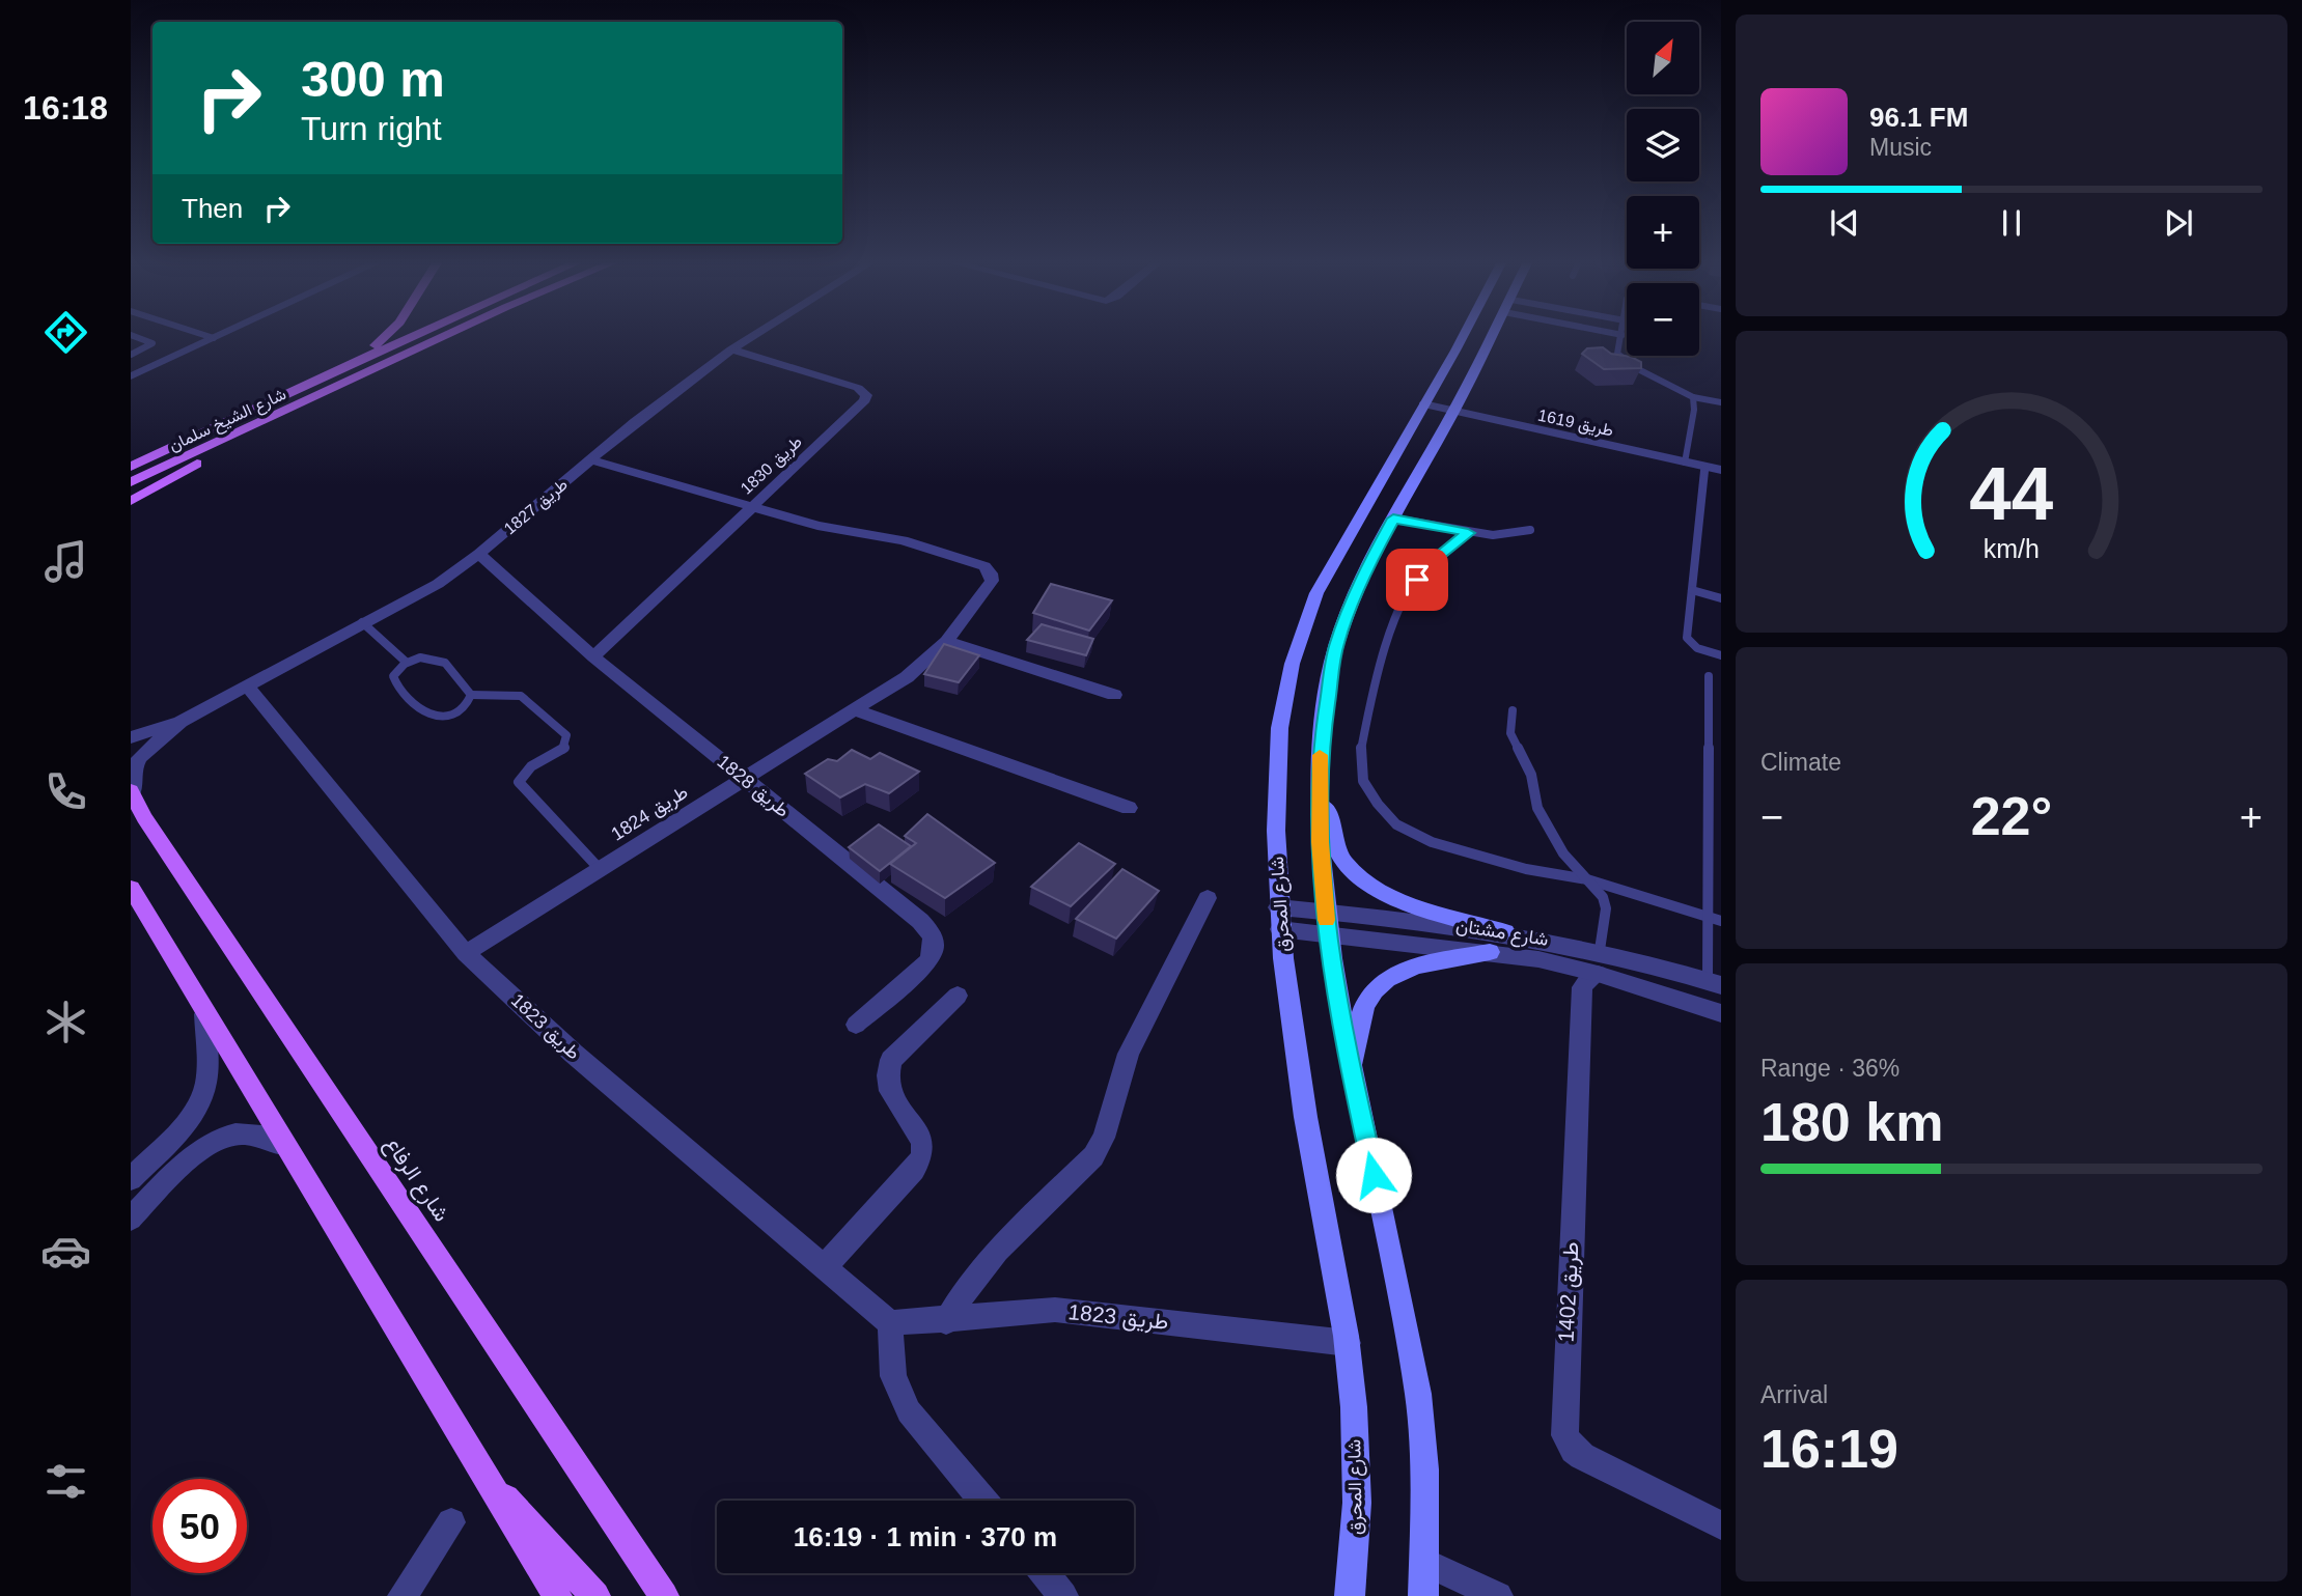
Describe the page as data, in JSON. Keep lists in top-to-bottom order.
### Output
{
  "streets": {
    "main road": ["شارع الشيخ سلمان", "شارع المحرق", "شارع الرفاع"],
    "street": [
      "طريق 1619",
      "طريق 1830",
      "طريق 1827",
      "طريق 1828",
      "طريق 1824",
      "شارع مشتان",
      "طريق 1823",
      "طريق 1402"
    ]
  },
  "crossings": [
    ["طريق 1619", "شارع المحرق"],
    ["طريق 1830", "طريق 1827"],
    ["طريق 1830", "طريق 1828"],
    ["طريق 1830", "طريق 1824"],
    ["طريق 1827", "طريق 1828"],
    ["طريق 1827", "طريق 1823"],
    ["طريق 1827", "شارع الرفاع"],
    ["طريق 1828", "طريق 1824"],
    ["طريق 1824", "طريق 1823"],
    ["شارع المحرق", "شارع مشتان"],
    ["شارع المحرق", "طريق 1823"],
    ["شارع مشتان", "طريق 1402"]
  ],
  "north": "top right",
  "page": {
    "tabs": "16:18",
    "map_buttons": ["+", "−"],
    "turn": ["300 m", "Turn right"],
    "song": ["96.1 FM", "Music"],
    "then": "Then",
    "tile": [
      "Climate",
      ["Range · 36%", "180 km"],
      ["Arrival", "16:19"]
    ],
    "heat": ["−", "22°", "+"],
    "limit": "50",
    "trip": "16:19 · 1 min · 370 m",
    "gauge": ["44", "km/h"]
  }
}
